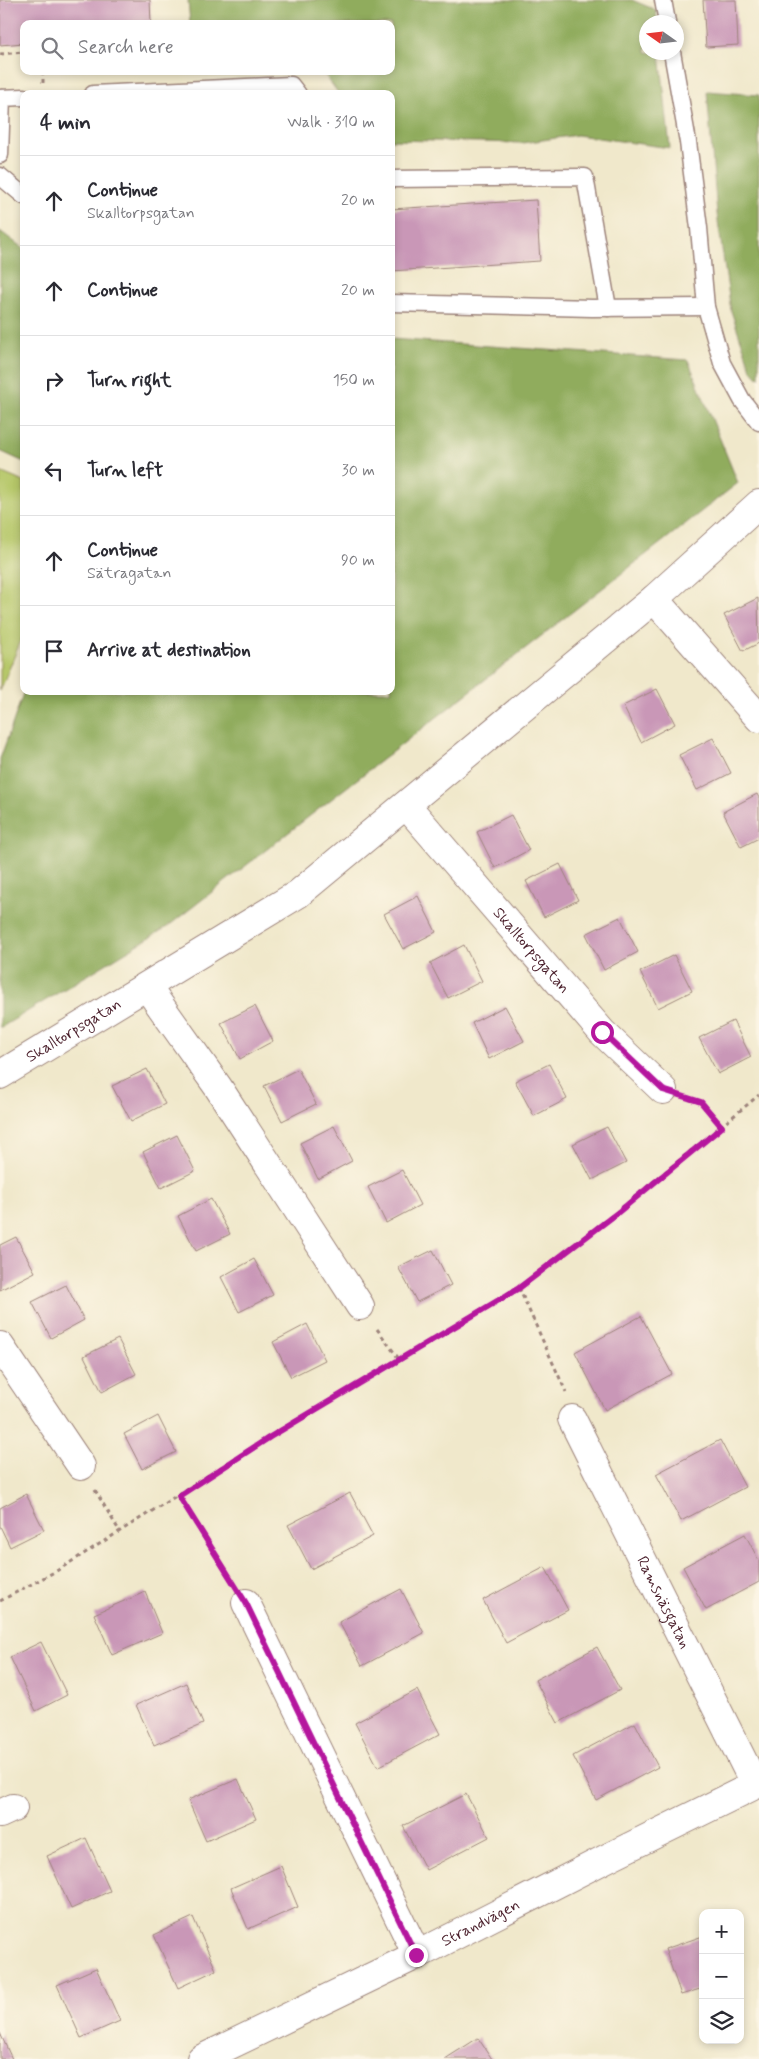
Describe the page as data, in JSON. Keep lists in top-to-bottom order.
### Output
{
  "streets": {
    "street": ["Skalltorpsgatan", "Ramsnäsgatan", "Strandvägen"]
  },
  "crossings": [
    ["Ramsnäsgatan", "Strandvägen"]
  ],
  "north": "left",
  "page": {
    "search": "Search here",
    "heading": ["4 min", "Walk · 310 m"],
    "list": [
      ["Continue", "Skalltorpsgatan", "20 m"],
      ["Continue", "20 m"],
      ["Turn right", "150 m"],
      ["Turn left", "30 m"],
      ["Continue", "Sätragatan", "90 m"],
      "Arrive at destination"
    ],
    "map_buttons": ["+", "−"]
  }
}
